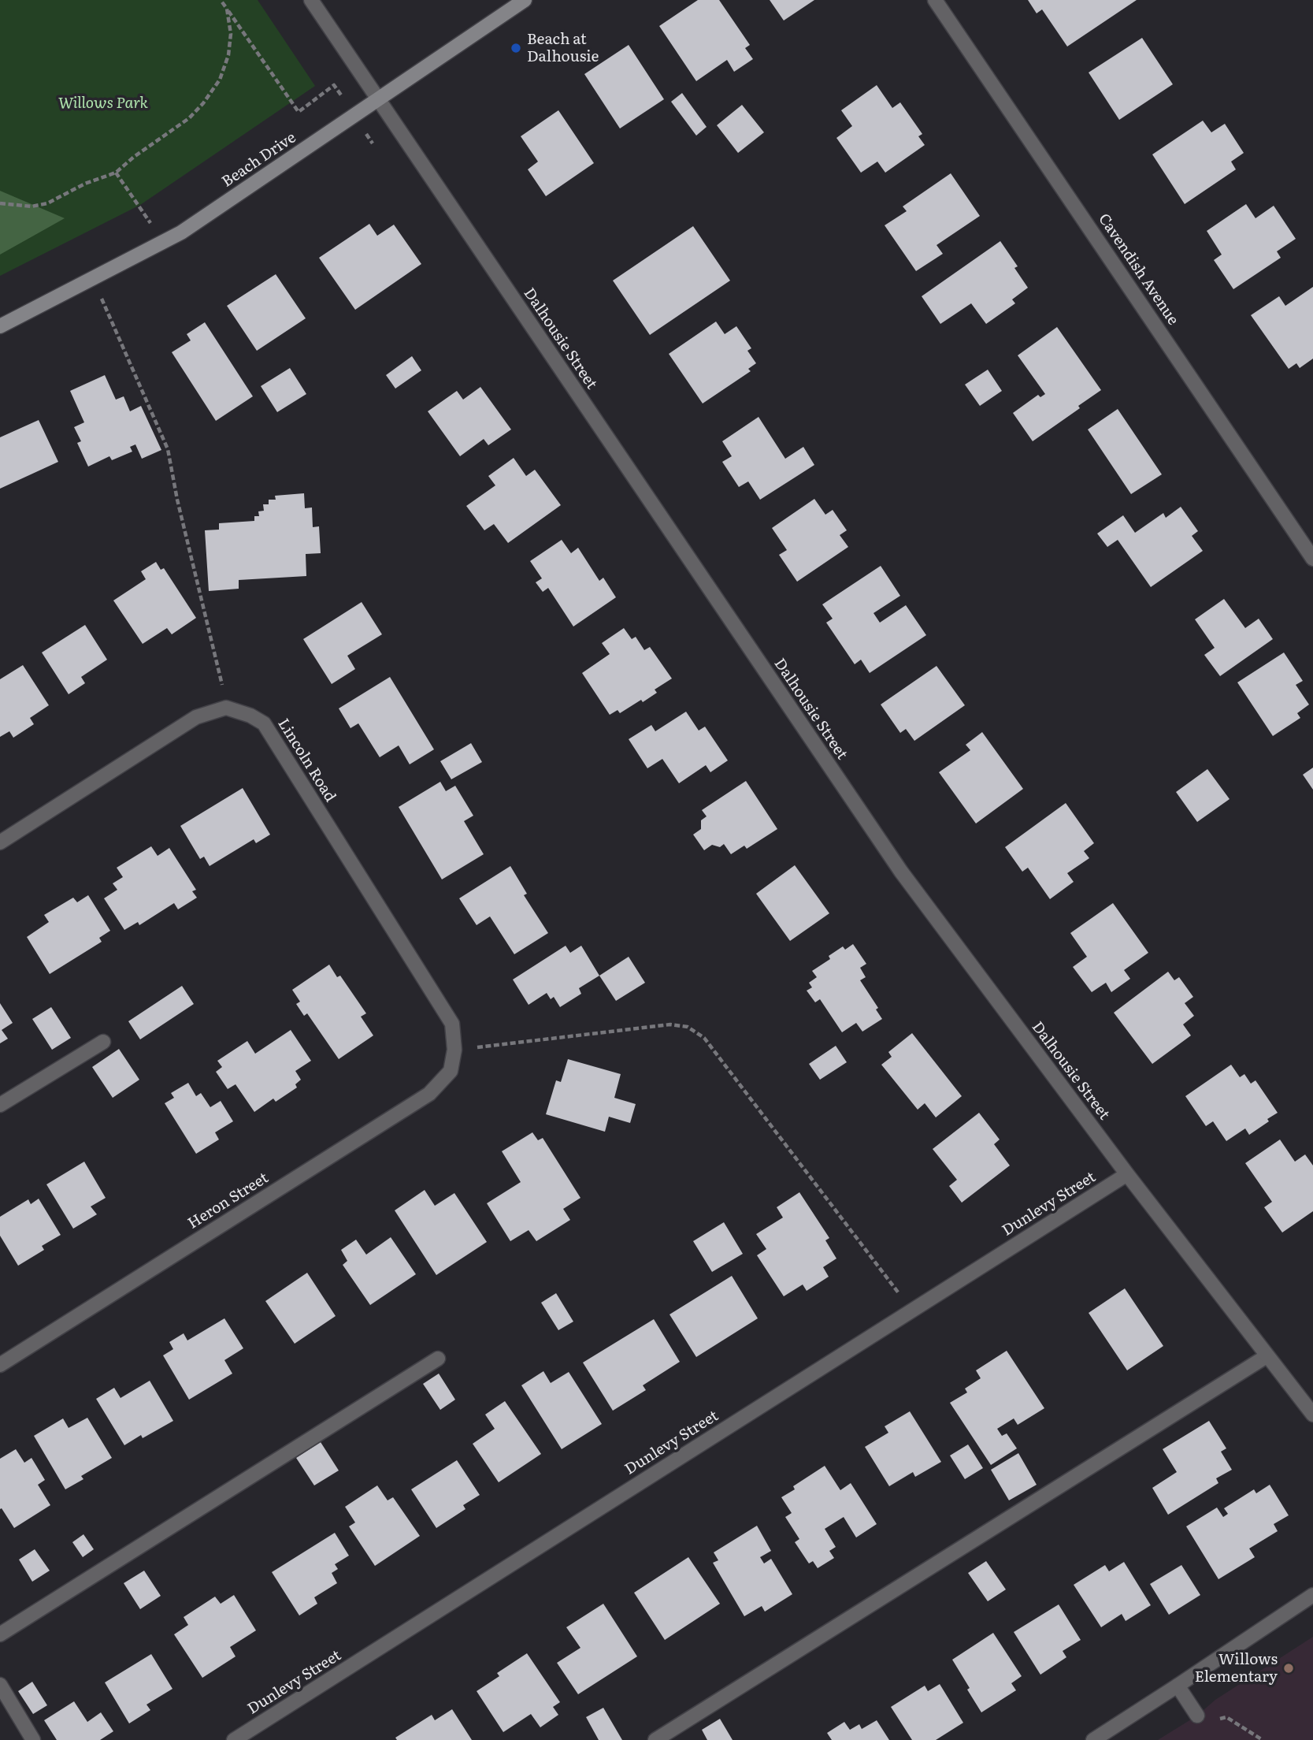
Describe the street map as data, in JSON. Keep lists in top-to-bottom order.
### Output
{
  "streets": {
    "main road": ["Beach Drive"],
    "street": [
      "Cavendish Avenue",
      "Dalhousie Street",
      "Lincoln Road",
      "Heron Street",
      "Dunlevy Street"
    ]
  },
  "crossings": [
    ["Beach Drive", "Dalhousie Street"],
    ["Dalhousie Street", "Dunlevy Street"],
    ["Lincoln Road", "Heron Street"]
  ],
  "parks": ["Willows Park"],
  "places": ["Beach at Dalhousie", "Willows Elementary"]
}
